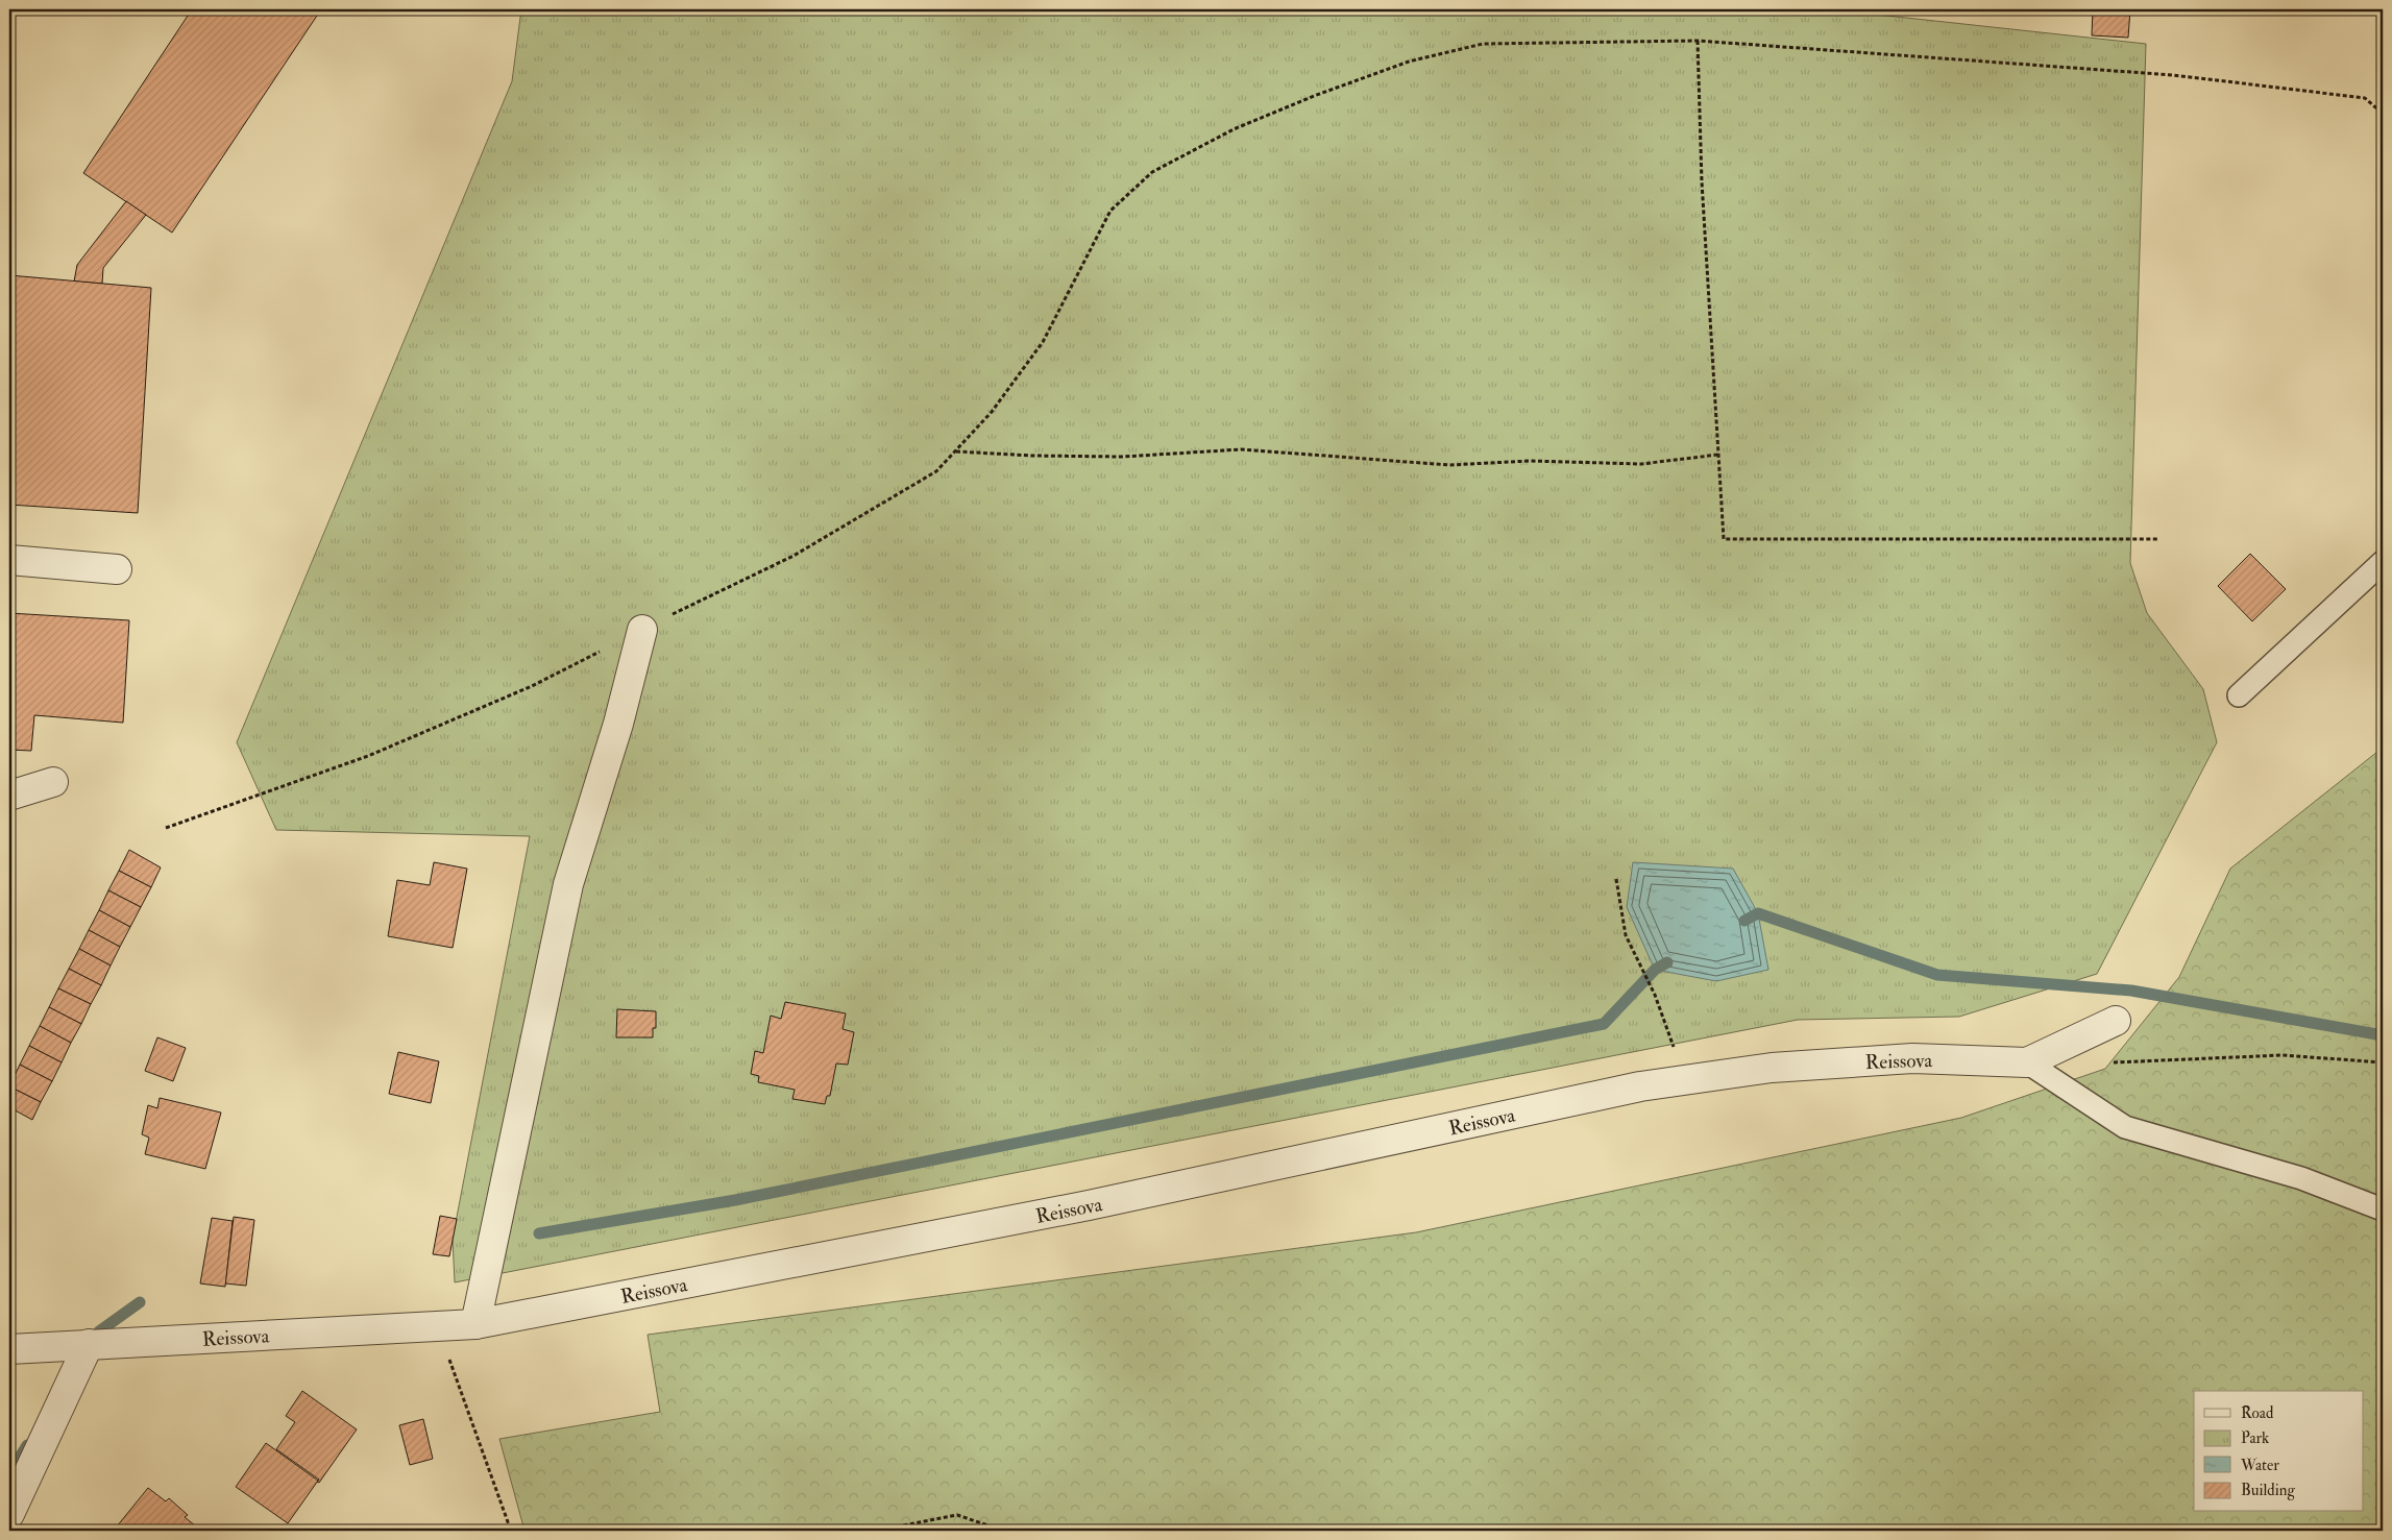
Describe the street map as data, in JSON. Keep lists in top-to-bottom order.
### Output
{
  "streets": {
    "street": ["Reissova"]
  },
  "legend": [
    "Road",
    "Park",
    "Water",
    "Building"
  ]
}
